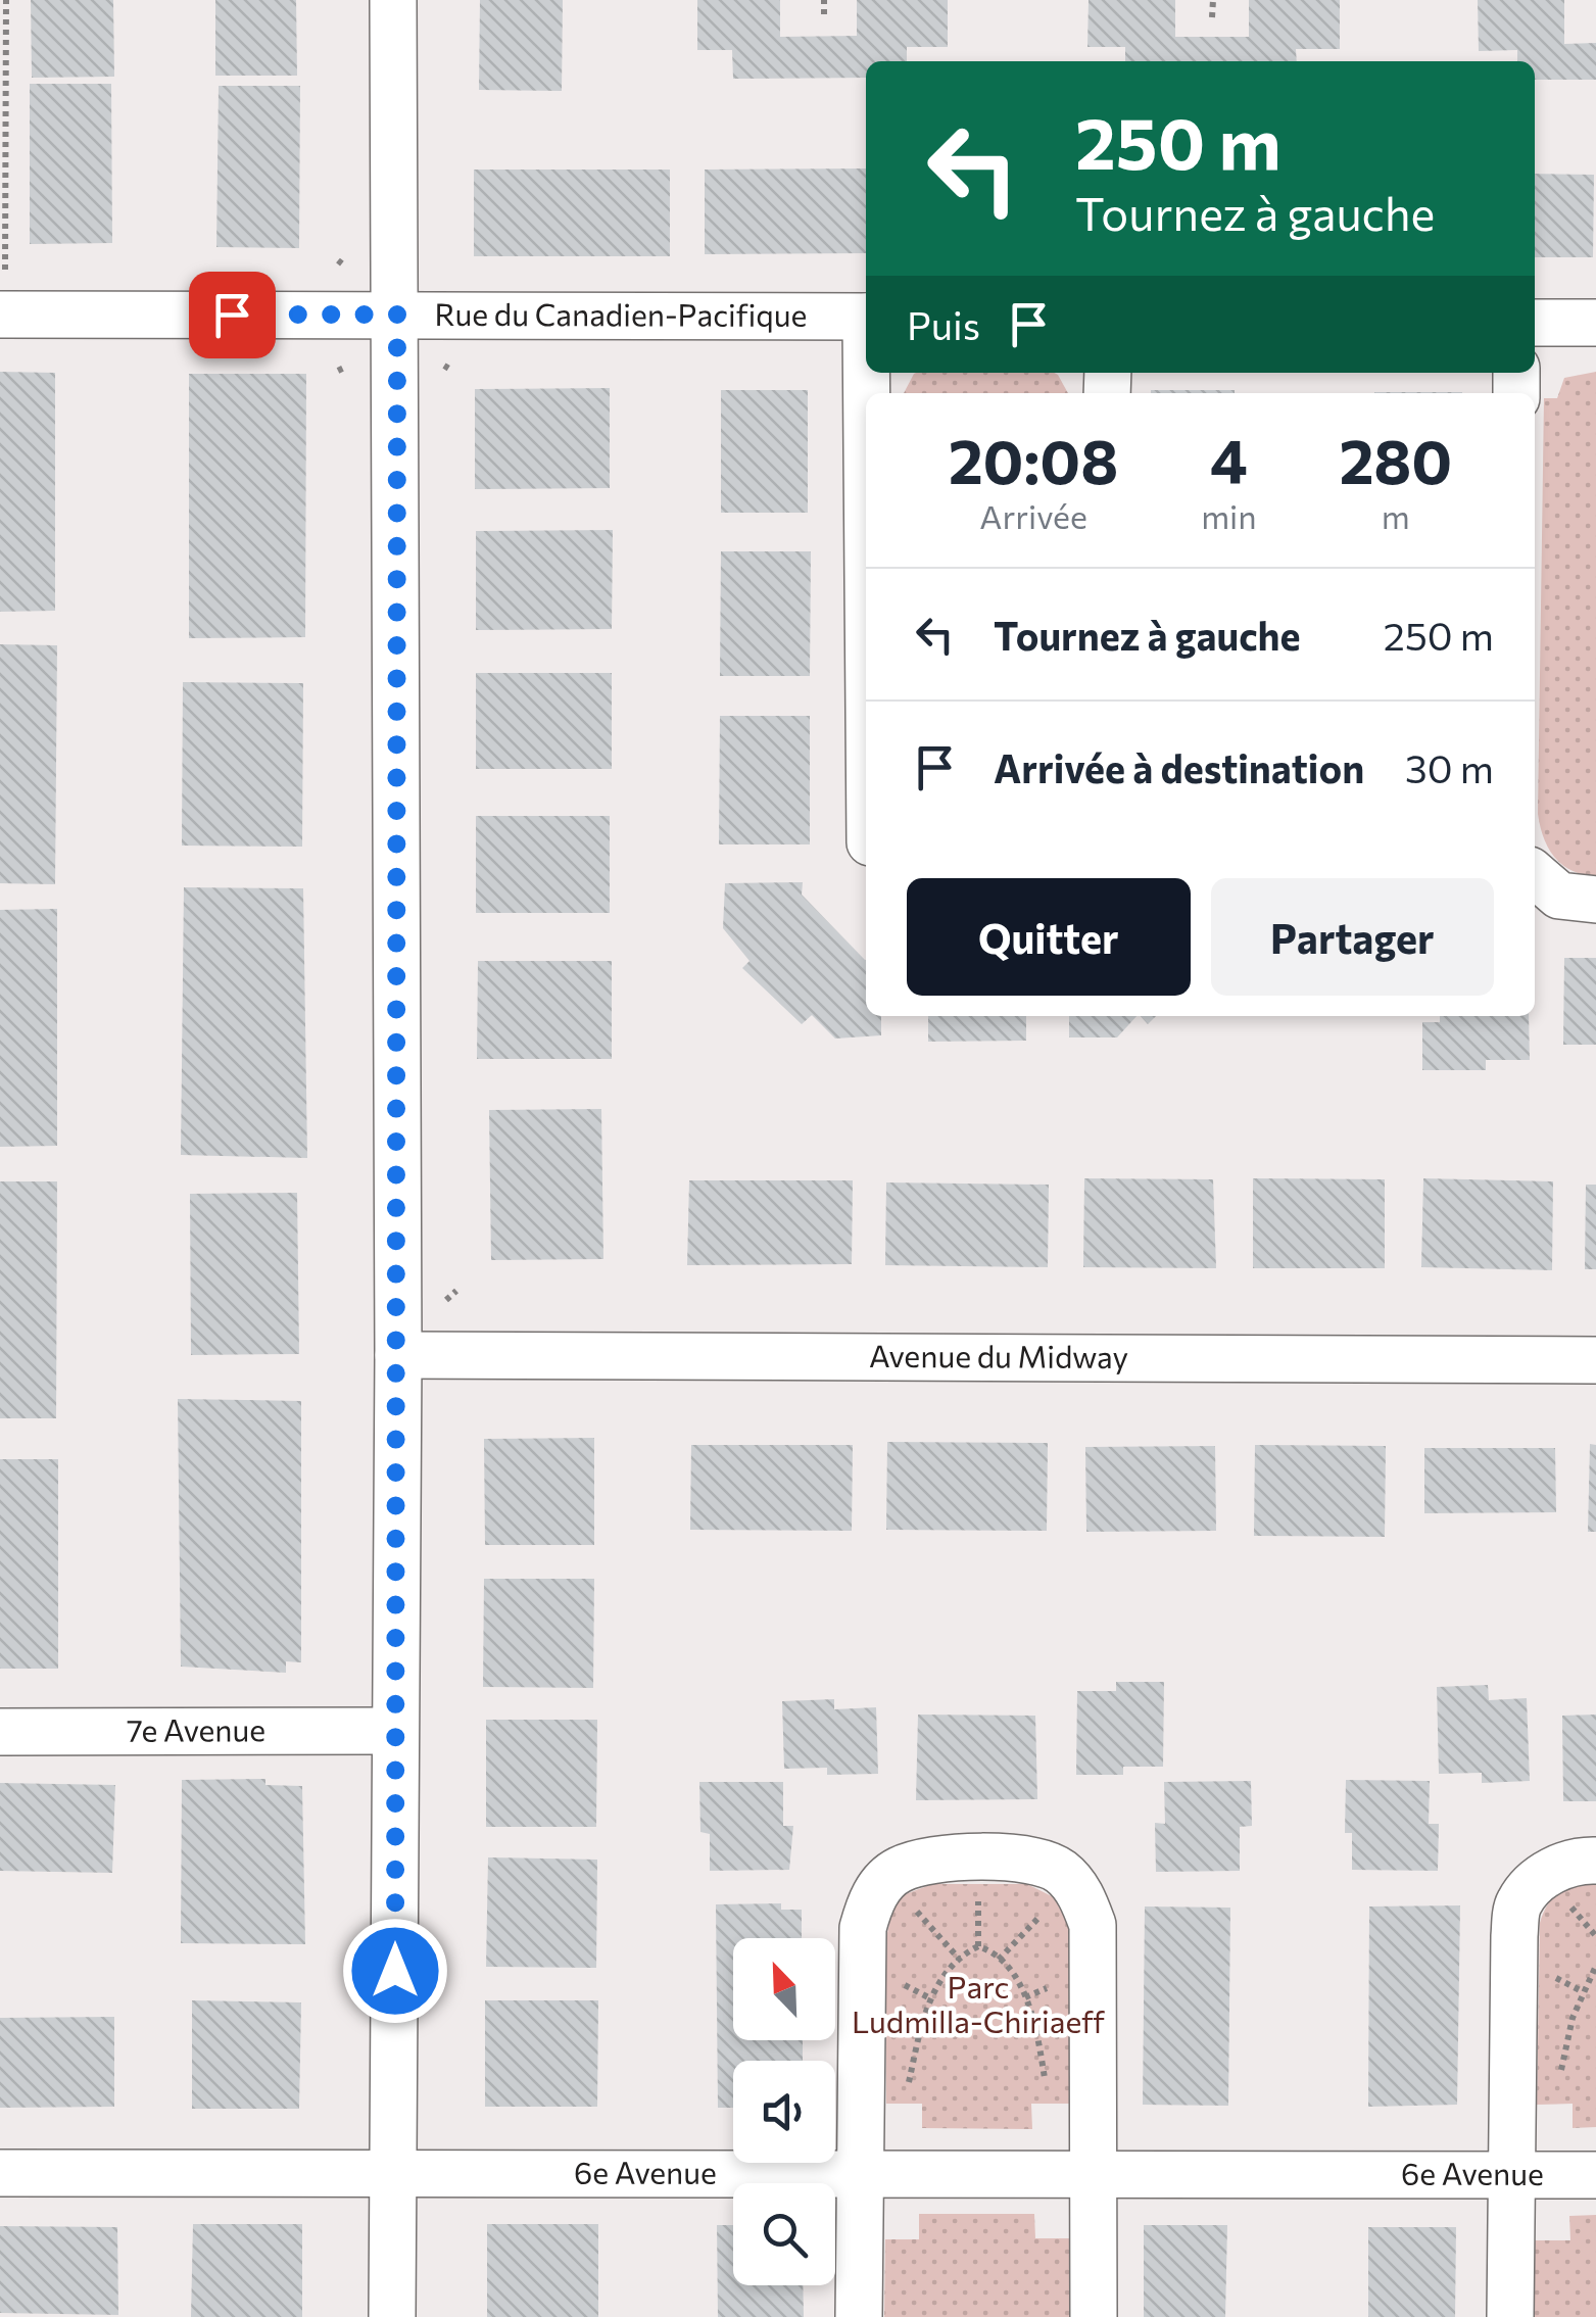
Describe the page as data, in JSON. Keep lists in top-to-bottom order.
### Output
{
  "streets": {
    "street": [
      "Rue du Canadien-Pacifique",
      "Avenue du Midway",
      "7e Avenue",
      "6e Avenue"
    ]
  },
  "parks": ["Parc Ludmilla-Chiriaeff"],
  "north": "top left",
  "page": {
    "turn": ["250 m", "Tournez à gauche"],
    "then": "Puis",
    "eta": [
      "20:08",
      "Arrivée",
      "4",
      "min",
      "280",
      "m"
    ],
    "list": [
      {
        "name": "Tournez à gauche",
        "value": "250 m"
      },
      {
        "name": "Arrivée à destination",
        "value": "30 m"
      }
    ],
    "buttons": ["Quitter", "Partager"]
  }
}
